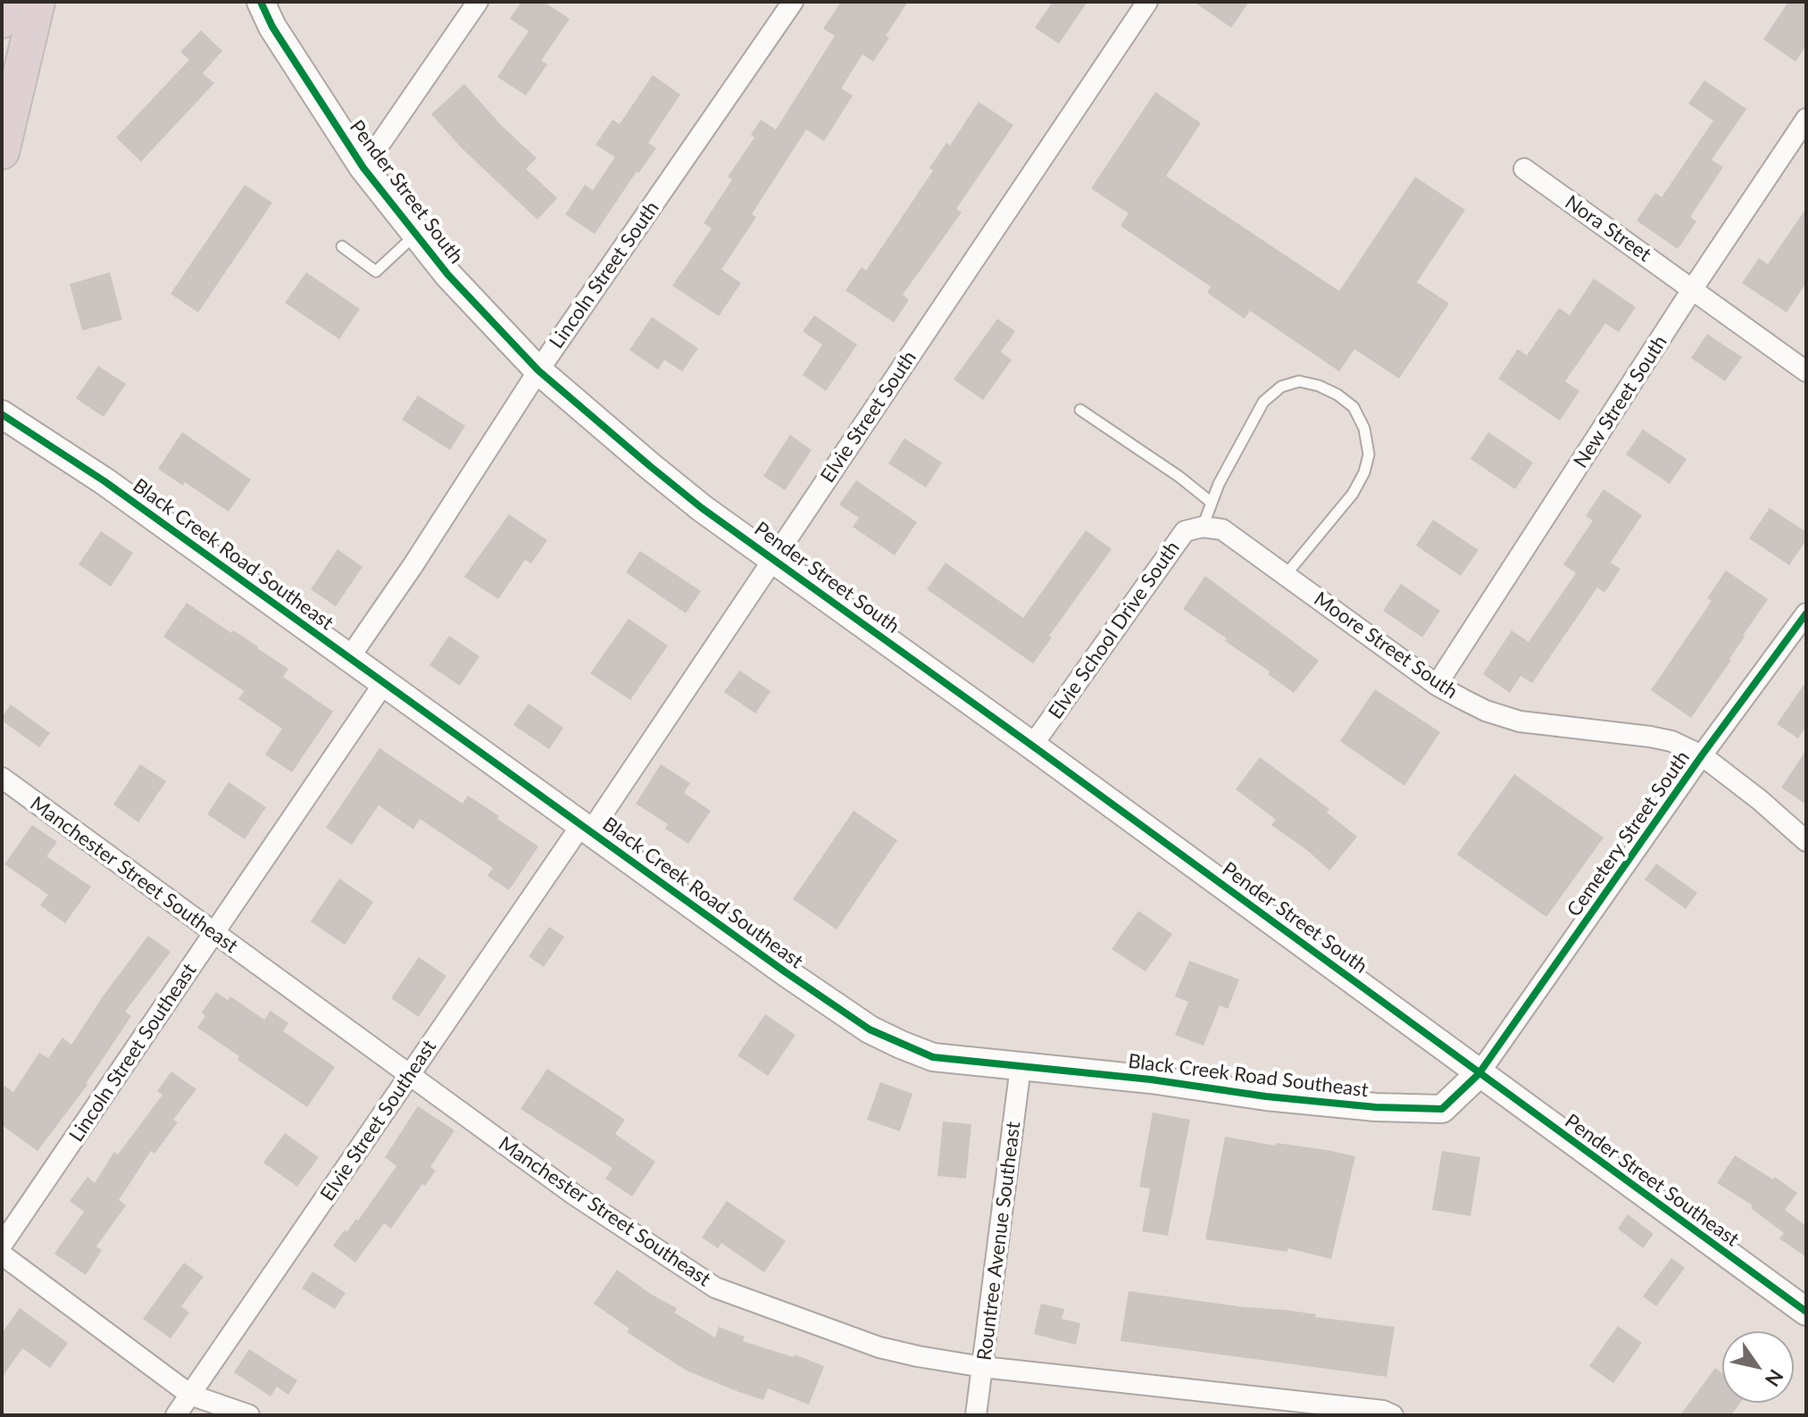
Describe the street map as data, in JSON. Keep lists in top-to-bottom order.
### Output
{
  "streets": {
    "street": [
      "Pender Street South",
      "Nora Street",
      "Lincoln Street South",
      "New Street South",
      "Elvie Street South",
      "Black Creek Road Southeast",
      "Elvie School Drive South",
      "Moore Street South",
      "Cemetery Street South",
      "Manchester Street Southeast",
      "Lincoln Street Southeast",
      "Elvie Street Southeast",
      "Pender Street Southeast",
      "Rountree Avenue Southeast"
    ]
  },
  "crossings": [
    ["Pender Street South", "Lincoln Street South"],
    ["Pender Street South", "Elvie Street South"],
    ["Pender Street South", "Black Creek Road Southeast"],
    ["Pender Street South", "Elvie School Drive South"],
    ["Pender Street South", "Cemetery Street South"],
    ["Pender Street South", "Pender Street Southeast"],
    ["Nora Street", "New Street South"],
    ["Lincoln Street South", "Black Creek Road Southeast"],
    ["New Street South", "Moore Street South"],
    ["Elvie Street South", "Black Creek Road Southeast"],
    ["Elvie Street South", "Elvie Street Southeast"],
    ["Black Creek Road Southeast", "Cemetery Street South"],
    ["Black Creek Road Southeast", "Lincoln Street Southeast"],
    ["Black Creek Road Southeast", "Elvie Street Southeast"],
    ["Black Creek Road Southeast", "Pender Street Southeast"],
    ["Black Creek Road Southeast", "Rountree Avenue Southeast"],
    ["Elvie School Drive South", "Moore Street South"],
    ["Moore Street South", "Cemetery Street South"],
    ["Cemetery Street South", "Pender Street Southeast"],
    ["Manchester Street Southeast", "Lincoln Street Southeast"],
    ["Manchester Street Southeast", "Elvie Street Southeast"],
    ["Manchester Street Southeast", "Rountree Avenue Southeast"]
  ],
  "north": "bottom right"
}
